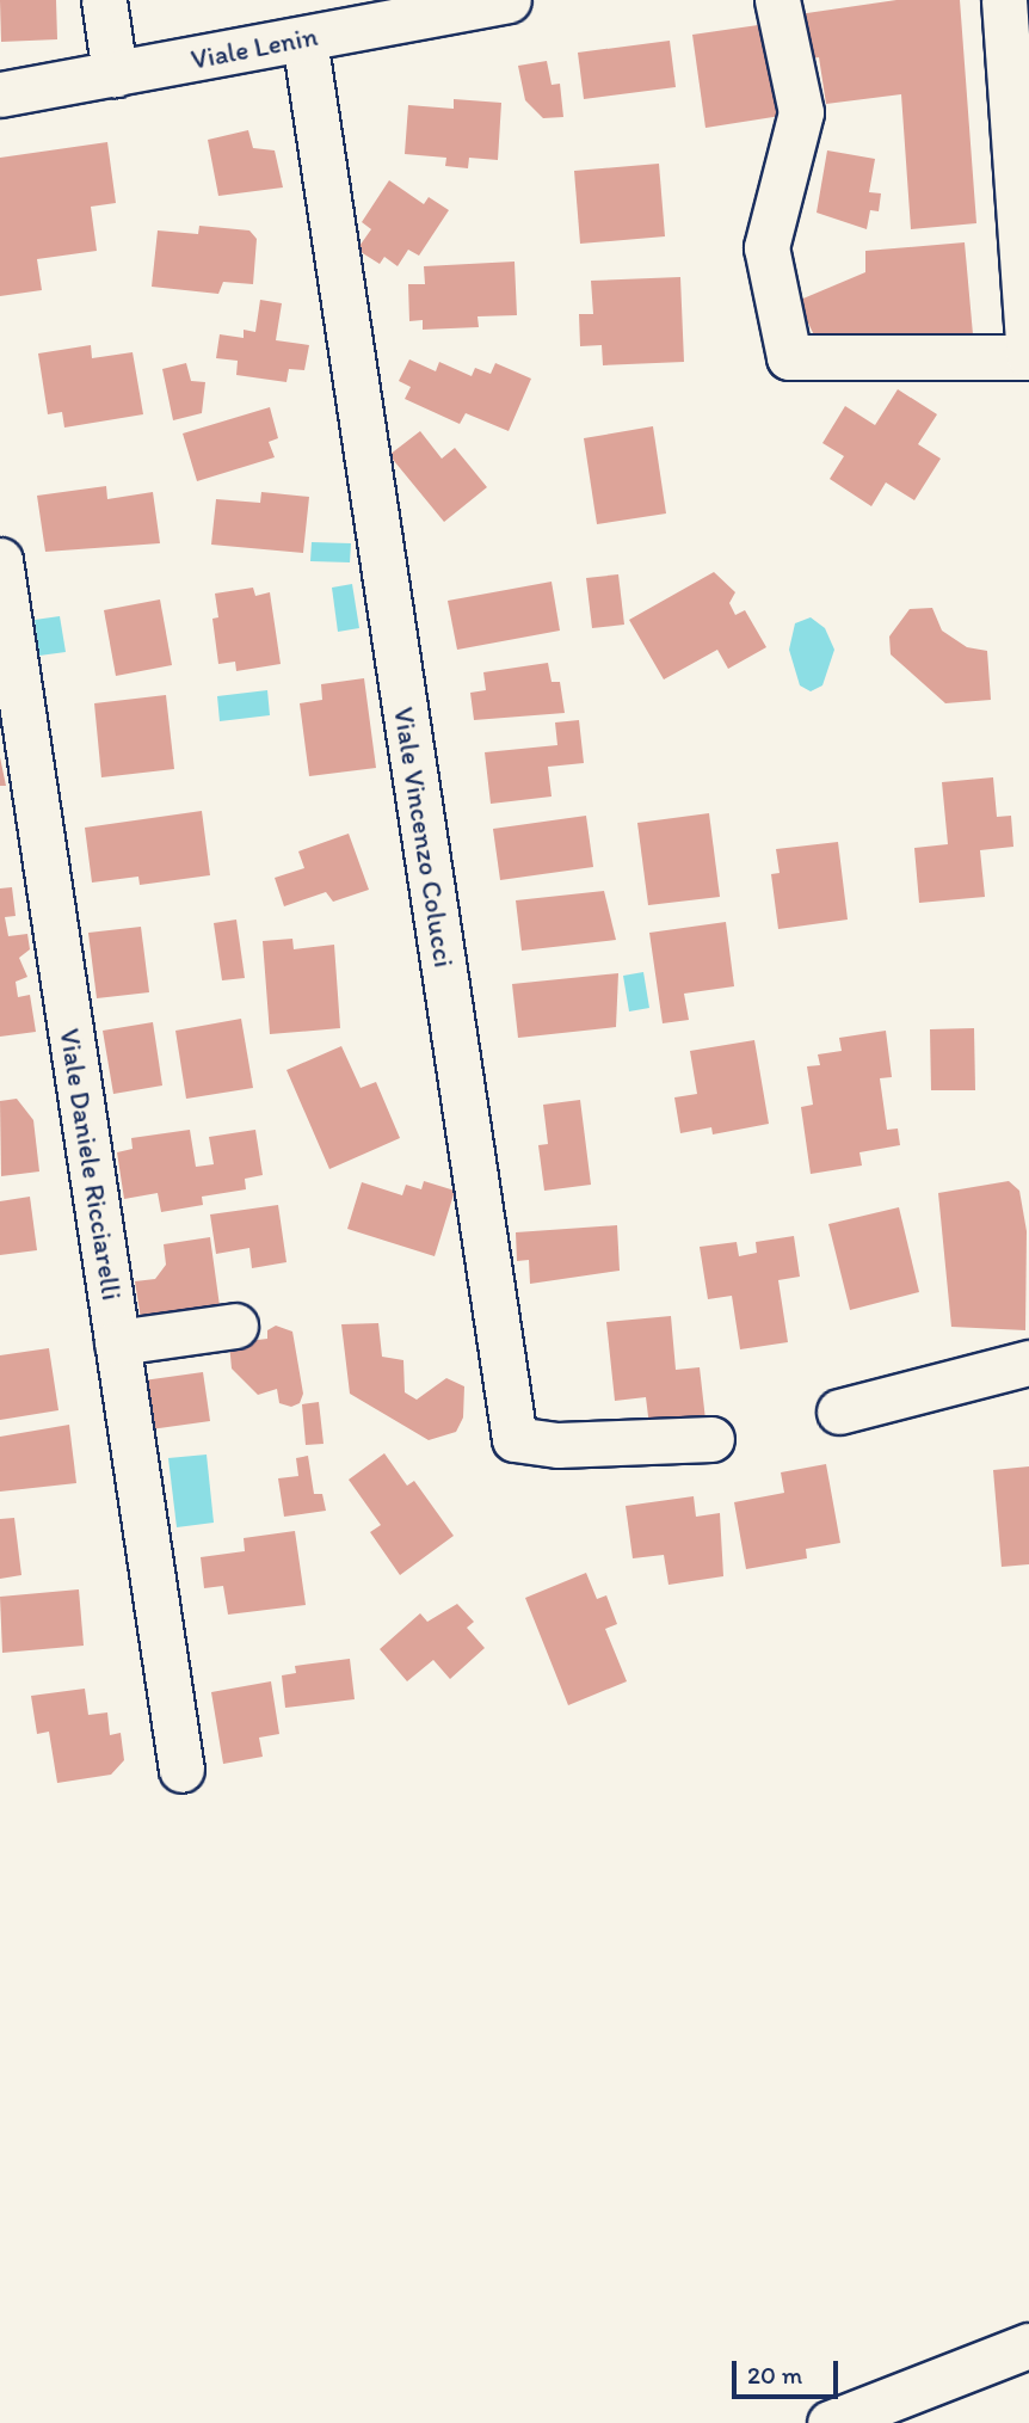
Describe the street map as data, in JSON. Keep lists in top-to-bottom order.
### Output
{
  "streets": {
    "street": ["Viale Lenin", "Viale Vincenzo Colucci", "Viale Daniele Ricciarelli"]
  },
  "crossings": [
    ["Viale Lenin", "Viale Vincenzo Colucci"]
  ],
  "scale_bar": "20 m"
}
